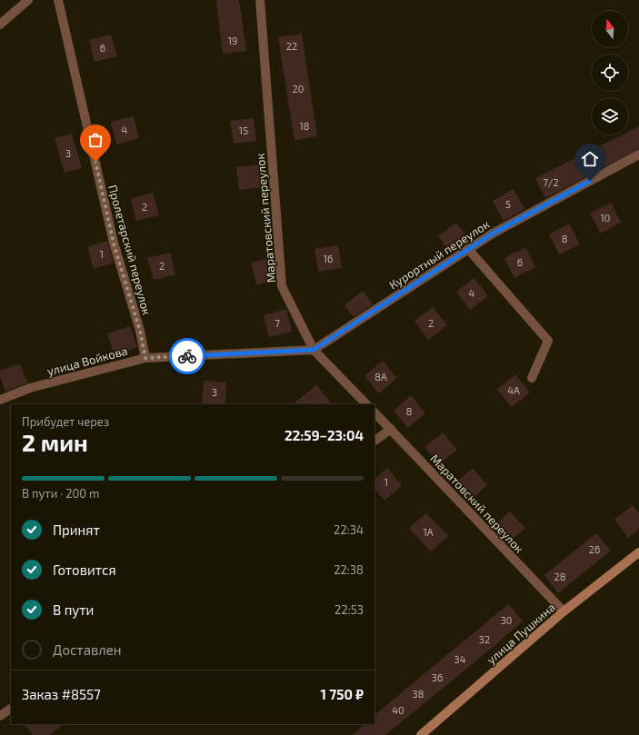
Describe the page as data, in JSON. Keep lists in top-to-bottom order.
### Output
{
  "streets": {
    "street": [
      "Маратовский переулок",
      "Пролетарский переулок",
      "Курортный переулок",
      "улица Войкова",
      "улица Пушкина"
    ]
  },
  "crossings": [
    ["Маратовский переулок", "Курортный переулок"],
    ["Маратовский переулок", "улица Войкова"],
    ["Маратовский переулок", "улица Пушкина"],
    ["Пролетарский переулок", "улица Войкова"],
    ["Курортный переулок", "улица Войкова"]
  ],
  "house_numbers": [
    "19",
    "22",
    "6",
    "20",
    "18",
    "4",
    "15",
    "3",
    "7/2",
    "5",
    "2",
    "10",
    "8",
    "1",
    "16",
    "6",
    "2",
    "4",
    "7",
    "2",
    "8А",
    "4А",
    "3",
    "8",
    "1",
    "1А",
    "26",
    "28",
    "30",
    "32",
    "34",
    "36",
    "38",
    "40"
  ],
  "north": "top",
  "page": {
    "heading": ["2 мин", "Прибудет через", "22:59–23:04"],
    "panel": ["Заказ #8557", "1 750 ₽"],
    "bar": "В пути · 200 m",
    "list": [
      ["Принят", "22:34"],
      ["Готовится", "22:38"],
      ["В пути", "22:53"],
      "Доставлен"
    ]
  }
}
